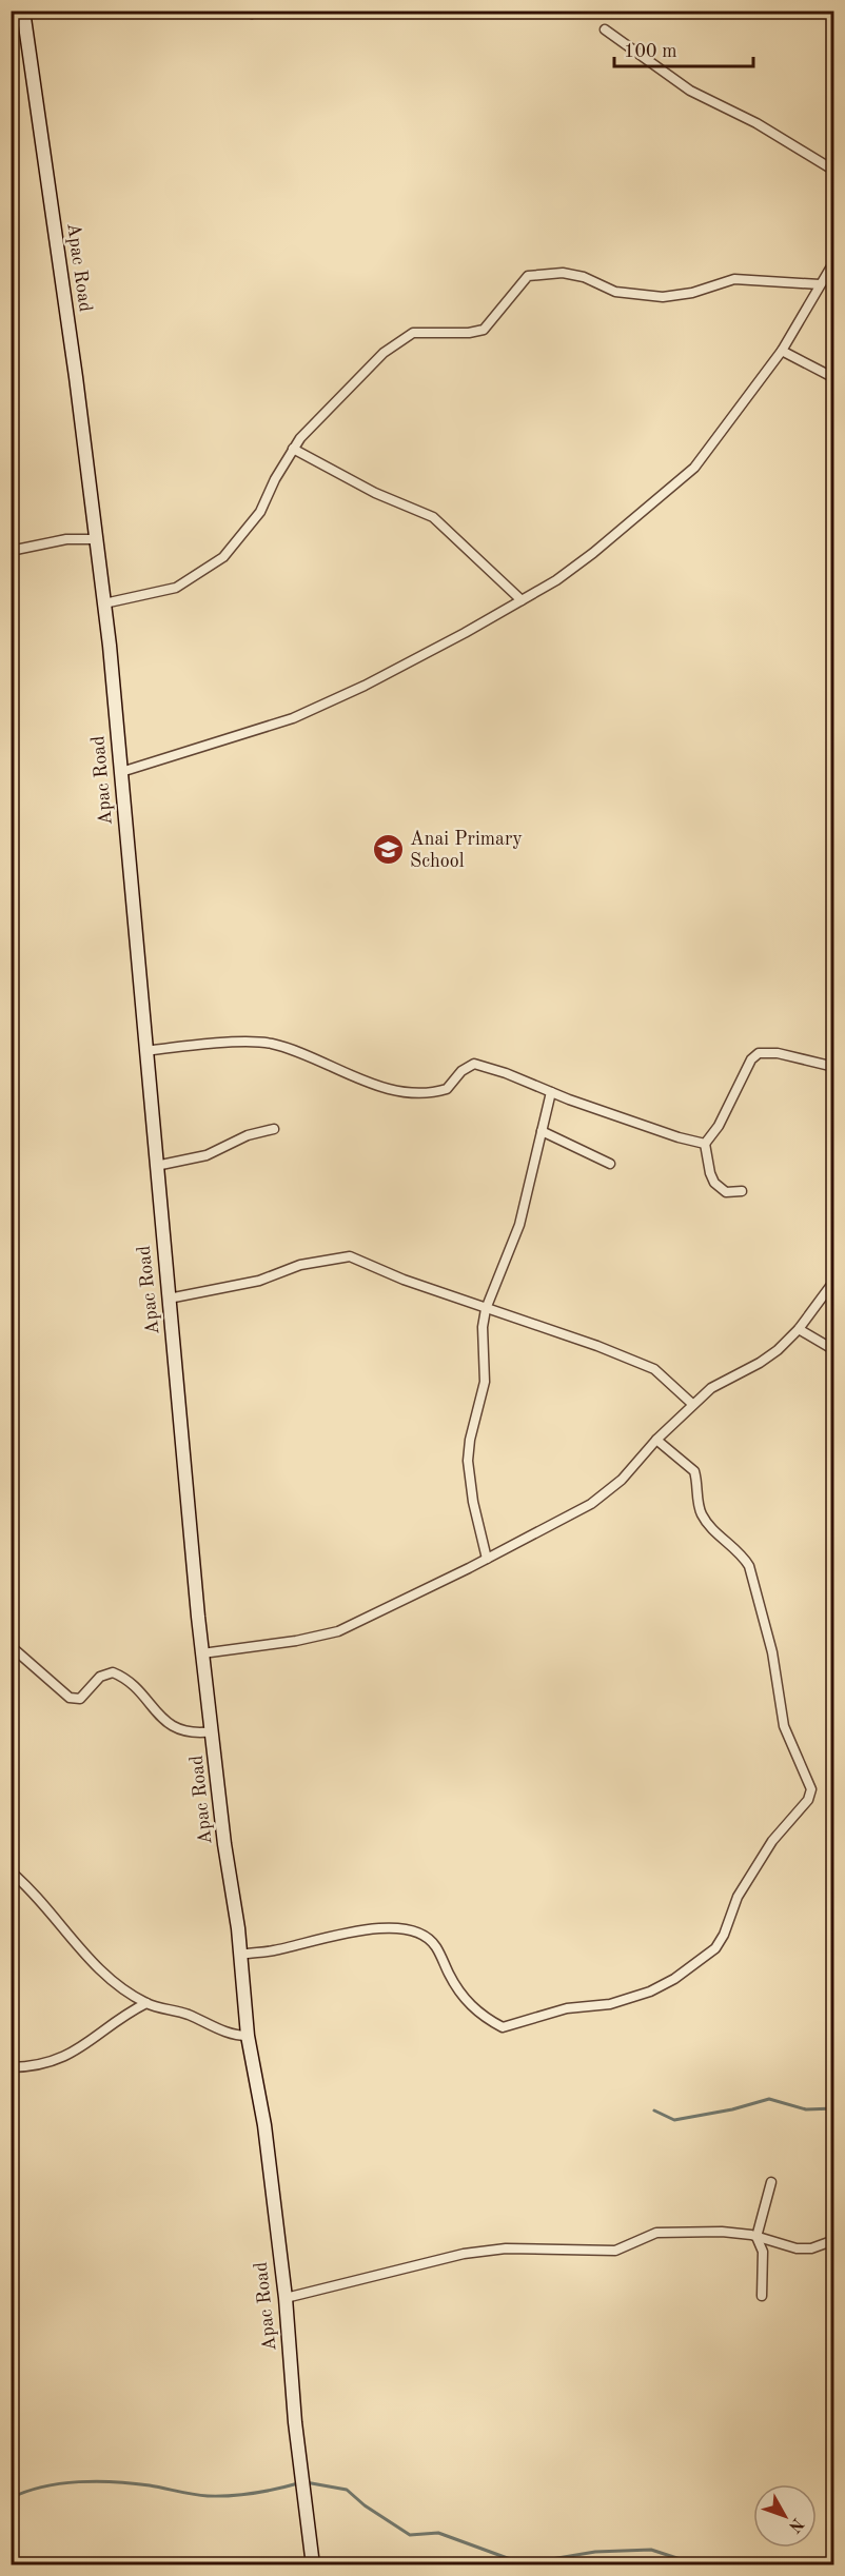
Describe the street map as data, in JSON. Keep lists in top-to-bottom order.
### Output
{
  "streets": {
    "main road": ["Apac Road"]
  },
  "places": {
    "school or university": ["Anai Primary School"]
  },
  "scale_bar": "100 m",
  "north": "bottom right"
}
